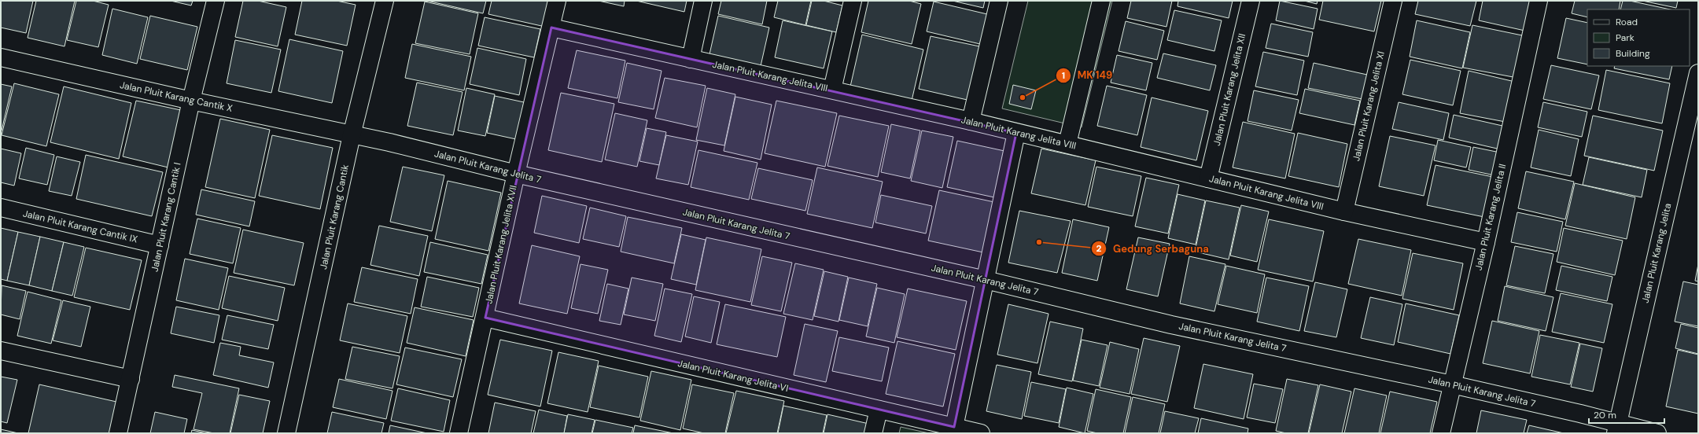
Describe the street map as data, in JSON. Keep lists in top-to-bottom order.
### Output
{
  "streets": {
    "street": [
      "Jalan Pluit Karang Jelita VIII",
      "Jalan Pluit Karang Jelita XII",
      "Jalan Pluit Karang Cantik X",
      "Jalan Pluit Karang Jelita XI",
      "Jalan Pluit Karang Jelita 7",
      "Jalan Pluit Karang Cantik I",
      "Jalan Pluit Karang Cantik",
      "Jalan Pluit Karang Jelita II",
      "Jalan Pluit Karang Cantik IX",
      "Jalan Pluit Karang Jelita XVII",
      "Jalan Pluit Karang Jelita",
      "Jalan Pluit Karang Jelita VI"
    ]
  },
  "crossings": [
    ["Jalan Pluit Karang Jelita VIII", "Jalan Pluit Karang Jelita XII"],
    ["Jalan Pluit Karang Jelita VIII", "Jalan Pluit Karang Jelita XI"],
    ["Jalan Pluit Karang Jelita VIII", "Jalan Pluit Karang Jelita II"],
    ["Jalan Pluit Karang Jelita VIII", "Jalan Pluit Karang Jelita XVII"],
    ["Jalan Pluit Karang Cantik X", "Jalan Pluit Karang Jelita 7"],
    ["Jalan Pluit Karang Cantik X", "Jalan Pluit Karang Cantik I"],
    ["Jalan Pluit Karang Cantik X", "Jalan Pluit Karang Cantik"],
    ["Jalan Pluit Karang Jelita 7", "Jalan Pluit Karang Cantik"],
    ["Jalan Pluit Karang Jelita 7", "Jalan Pluit Karang Jelita II"],
    ["Jalan Pluit Karang Jelita 7", "Jalan Pluit Karang Jelita XVII"],
    ["Jalan Pluit Karang Jelita 7", "Jalan Pluit Karang Jelita"],
    ["Jalan Pluit Karang Cantik I", "Jalan Pluit Karang Cantik IX"],
    ["Jalan Pluit Karang Jelita XVII", "Jalan Pluit Karang Jelita VI"]
  ],
  "places": ["MK 149", "Gedung Serbaguna"],
  "legend": ["Road", "Park", "Building"],
  "scale_bar": "20 m"
}
